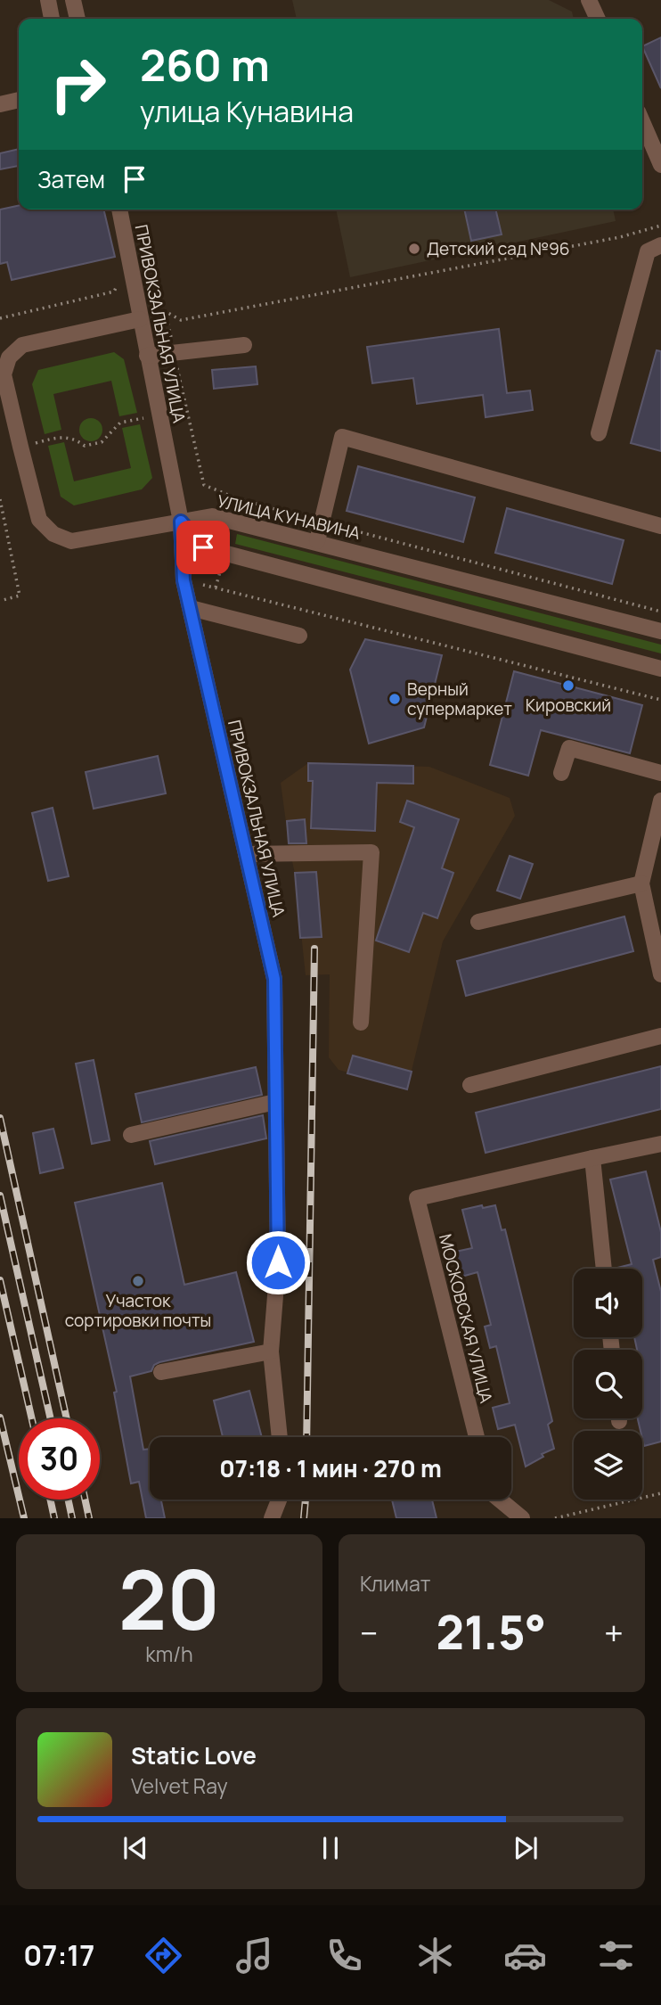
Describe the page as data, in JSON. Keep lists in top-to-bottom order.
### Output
{
  "streets": {
    "street": ["ПРИВОКЗАЛЬНАЯ УЛИЦА", "УЛИЦА КУНАВИНА", "МОСКОВСКАЯ УЛИЦА"]
  },
  "crossings": [
    ["ПРИВОКЗАЛЬНАЯ УЛИЦА", "УЛИЦА КУНАВИНА"]
  ],
  "places": [
    "Детский сад №96",
    "Кировский",
    "Верный супермаркет",
    "Участок сортировки почты"
  ],
  "page": {
    "turn": ["260 m", "улица Кунавина"],
    "then": "Затем",
    "limit": "30",
    "trip": "07:18 · 1 мин · 270 m",
    "tile": [
      ["20", "km/h"],
      "Климат"
    ],
    "heat": ["−", "21.5°", "+"],
    "song": ["Static Love", "Velvet Ray"],
    "tabs": "07:17"
  }
}
